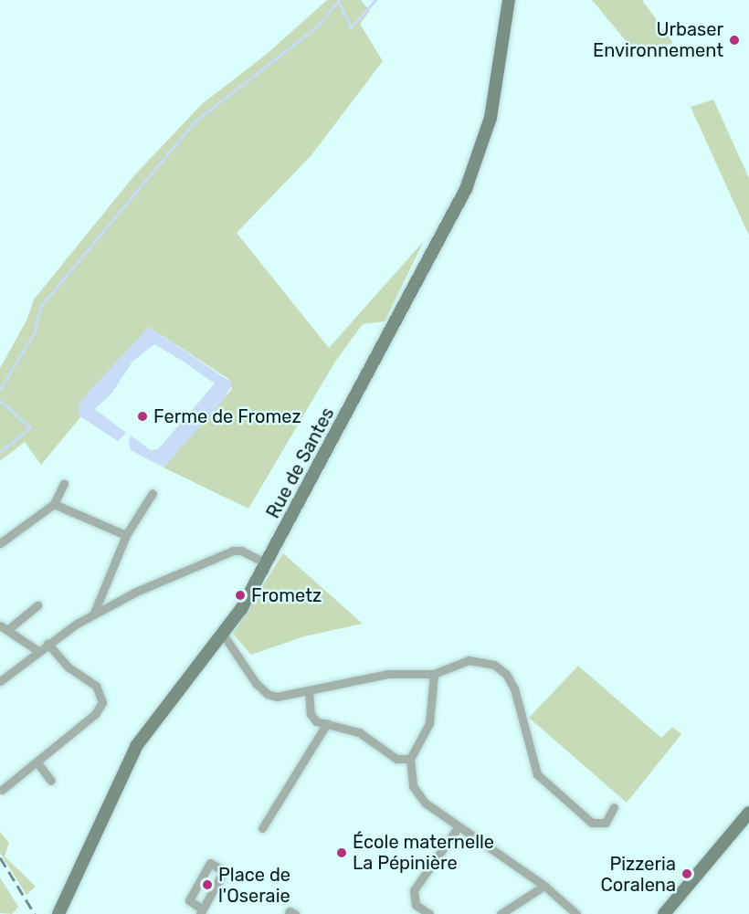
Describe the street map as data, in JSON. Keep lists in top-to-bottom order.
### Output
{
  "streets": {
    "street": ["Rue de Santes"]
  },
  "places": [
    "Urbaser Environnement",
    "Ferme de Fromez",
    "Frometz",
    "École maternelle La Pépinière",
    "Pizzeria Coralena",
    "Place de l'Oseraie"
  ]
}
